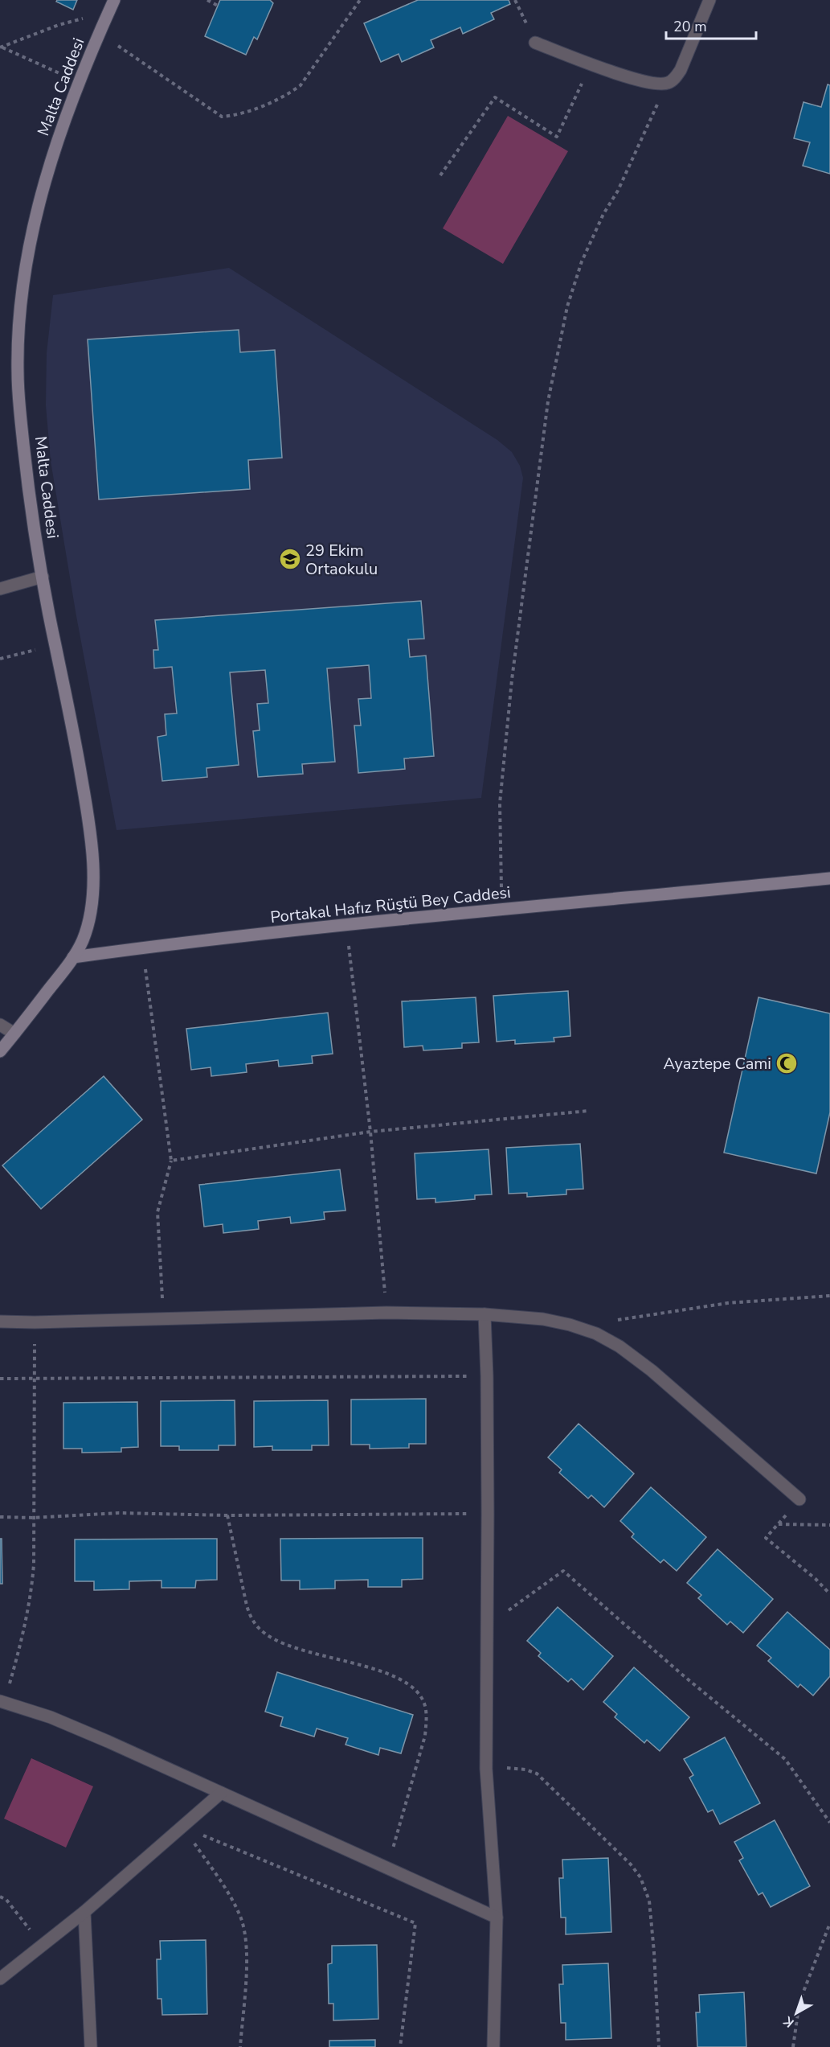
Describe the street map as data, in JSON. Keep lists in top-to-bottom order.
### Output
{
  "streets": {
    "main road": ["Malta Caddesi", "Portakal Hafız Rüştü Bey Caddesi"]
  },
  "crossings": [
    ["Malta Caddesi", "Portakal Hafız Rüştü Bey Caddesi"]
  ],
  "places": {
    "school or university": ["29 Ekim Ortaokulu"],
    "mosque": ["Ayaztepe Cami"]
  },
  "scale_bar": "20 m",
  "north": "bottom left"
}
